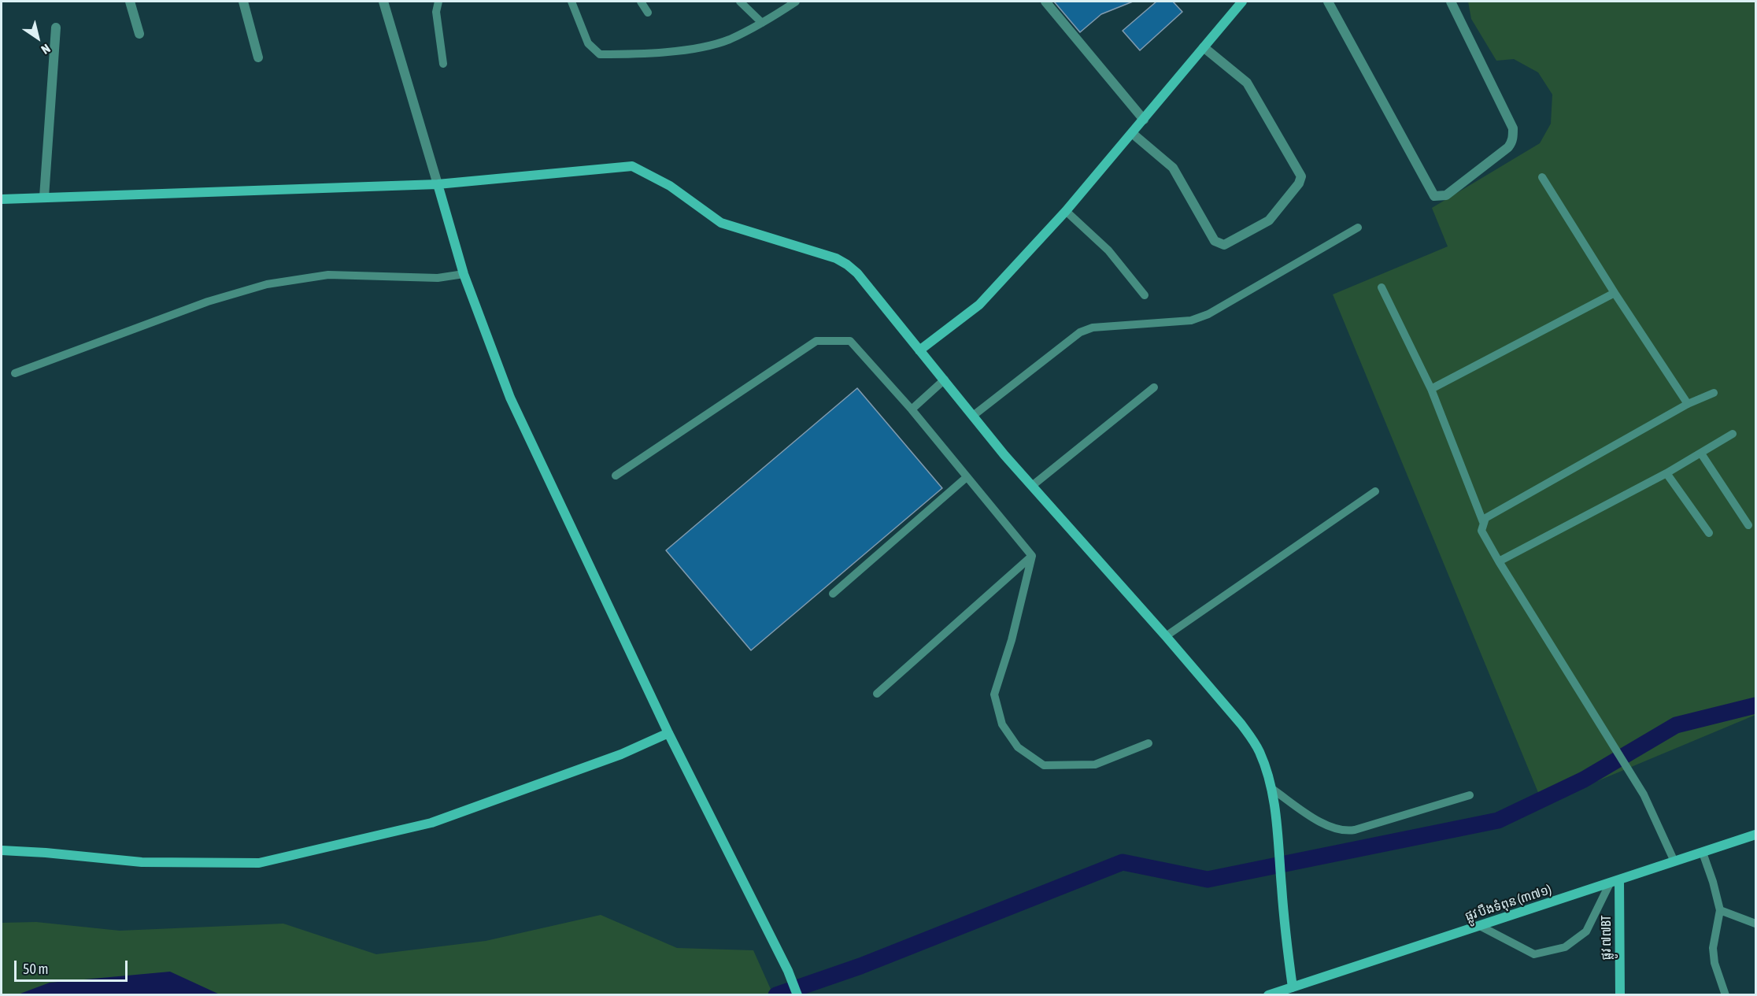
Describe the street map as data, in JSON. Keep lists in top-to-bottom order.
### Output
{
  "streets": {
    "street": ["ផ្លូវ បឹងទំពុន (៣៧១)", "ផ្លូវ ៧៧BT"]
  },
  "crossings": [
    ["ផ្លូវ បឹងទំពុន (៣៧១)", "ផ្លូវ ៧៧BT"]
  ],
  "scale_bar": "50 m",
  "north": "bottom right"
}
